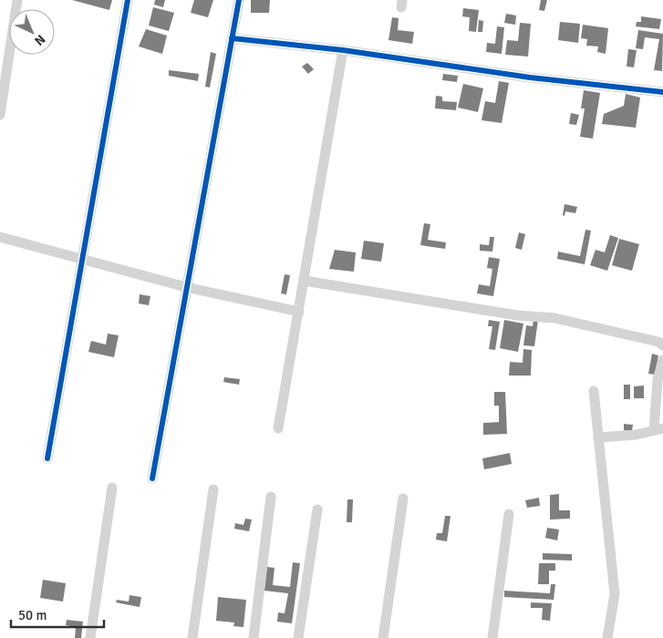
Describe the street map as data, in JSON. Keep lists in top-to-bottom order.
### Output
{
  "scale_bar": "50 m",
  "north": "bottom right"
}
